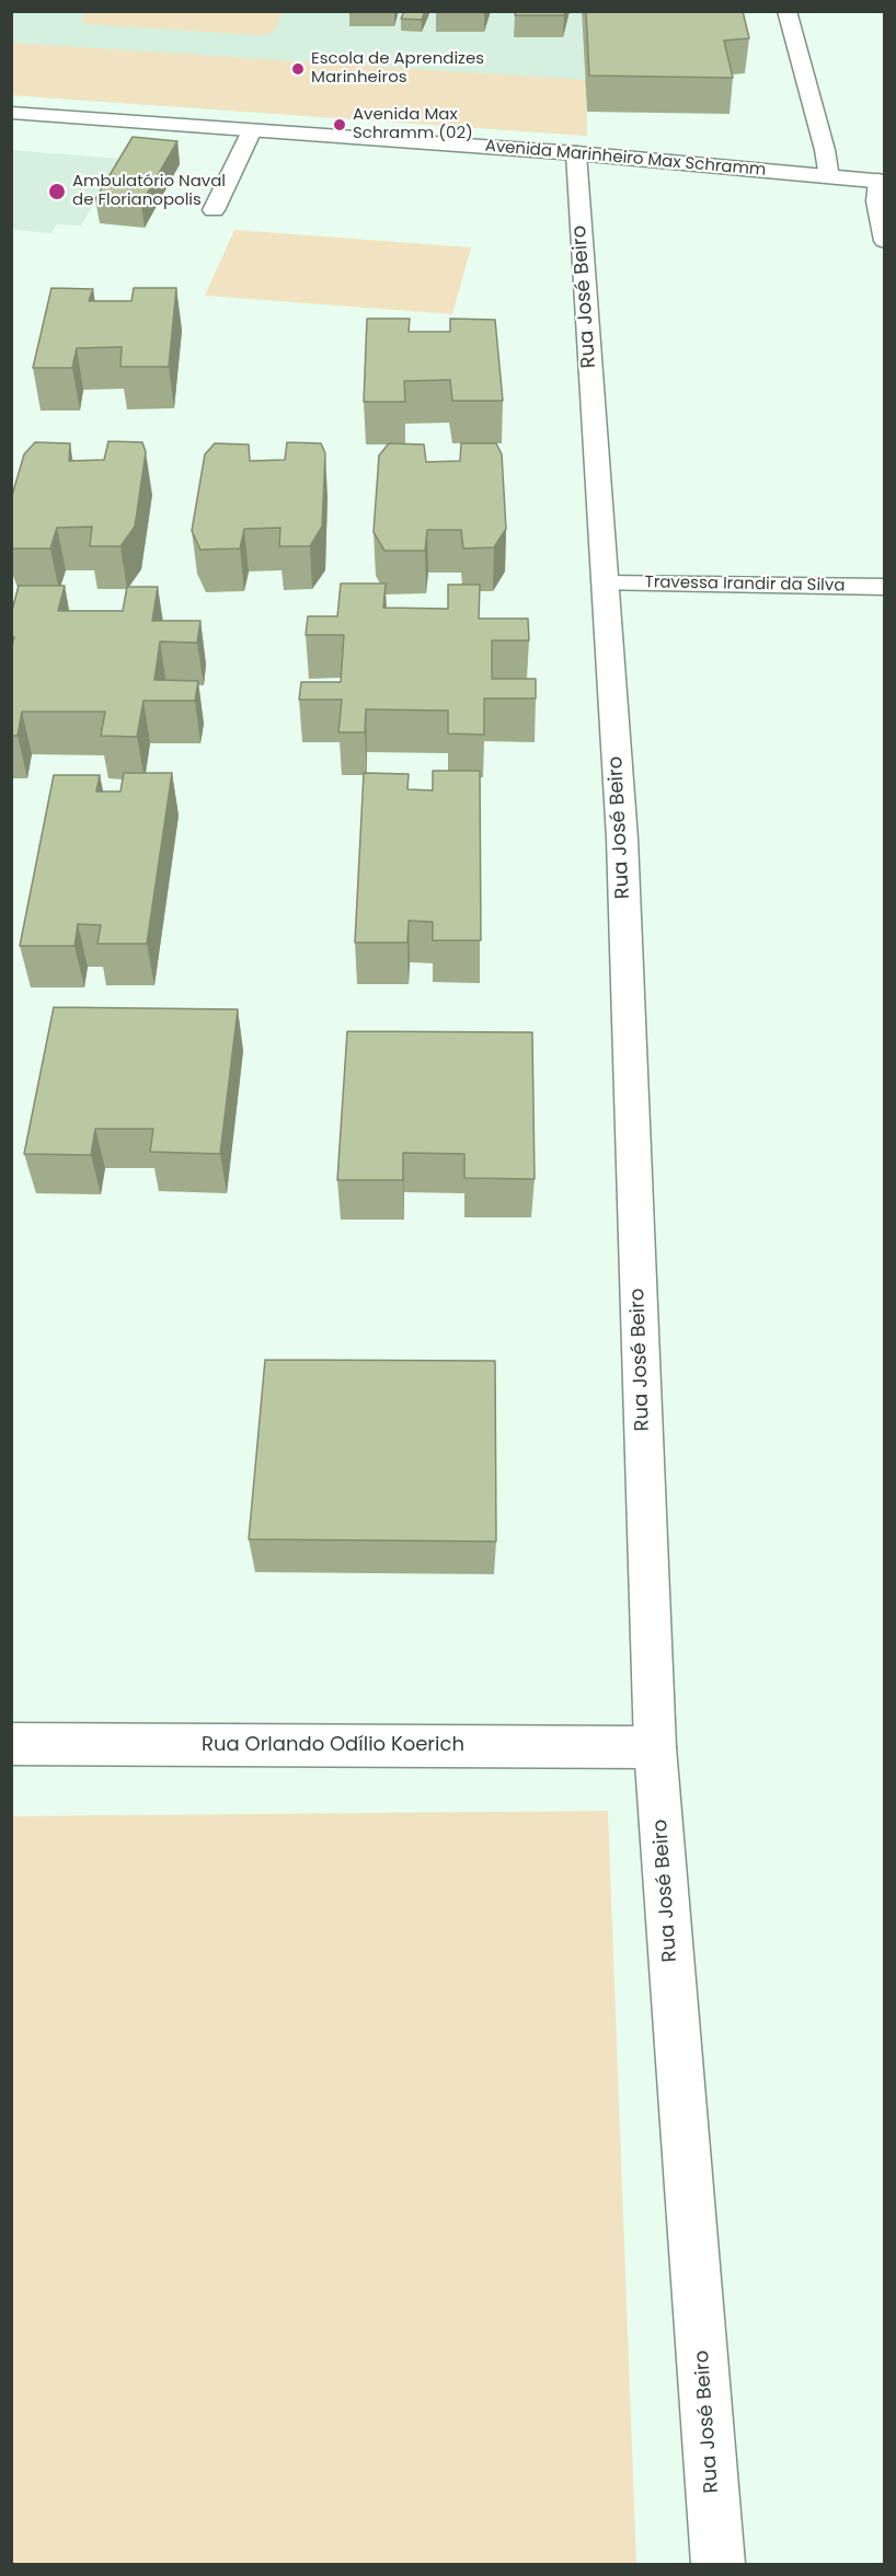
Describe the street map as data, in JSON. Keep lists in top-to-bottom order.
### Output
{
  "streets": {
    "street": ["Avenida Marinheiro Max Schramm", "Rua José Beiro", "Rua Orlando Odílio Koerich"],
    "lane": ["Travessa Irandir da Silva"]
  },
  "crossings": [
    ["Avenida Marinheiro Max Schramm", "Rua José Beiro"],
    ["Rua José Beiro", "Travessa Irandir da Silva"],
    ["Rua José Beiro", "Rua Orlando Odílio Koerich"]
  ],
  "places": ["Escola de Aprendizes Marinheiros", "Avenida Max Schramm (02)", "Ambulatório Naval de Florianopolis"]
}
